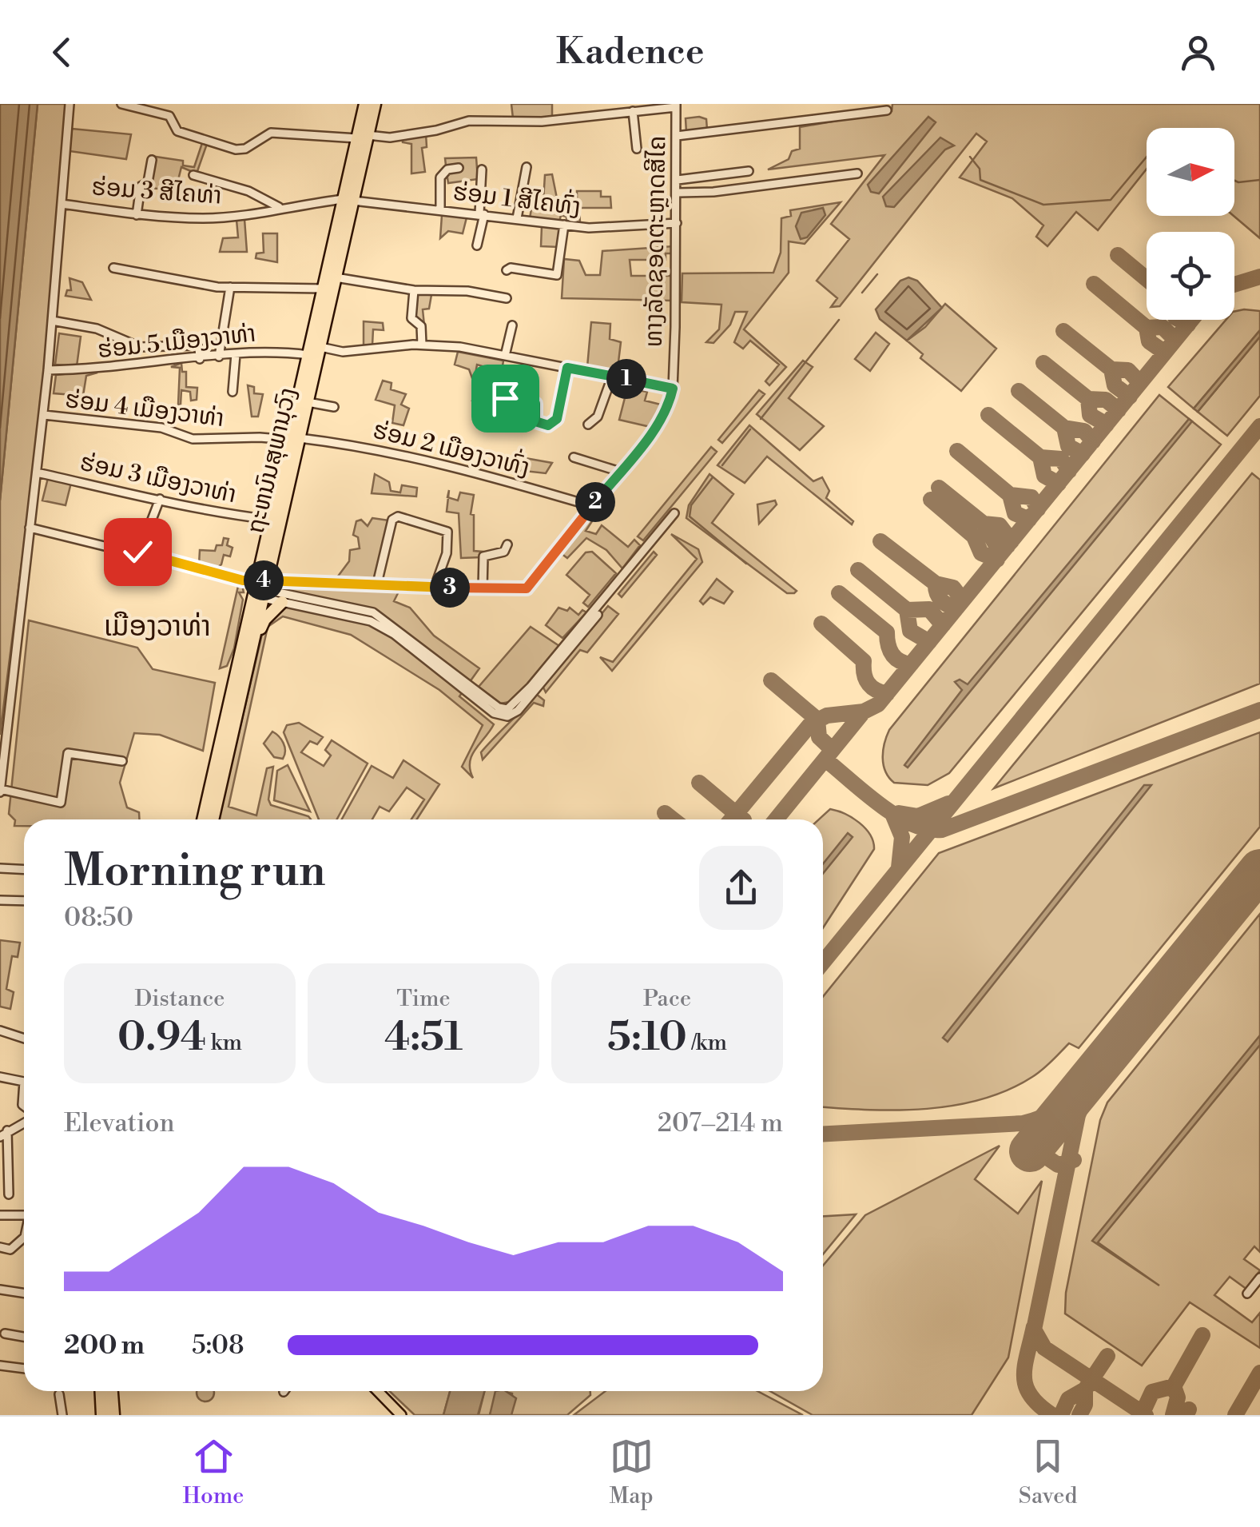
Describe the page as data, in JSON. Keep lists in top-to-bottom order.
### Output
{
  "streets": {
    "highway": ["ຖະຫນົນສຸພານຸວົງ"],
    "street": [
      "ຮ່ອມ 3 ສີໄຄທ່າ",
      "ຮ່ອມ 1 ສີໄຄທົ່ງ",
      "ທາງລັດຊອດຕະຫຼາດສີໄຄ",
      "ຮ່ອມ 5 ເມືອງວາທ່າ",
      "ຮ່ອມ 4 ເມືອງວາທ່າ",
      "ຮ່ອມ 2 ເມືອງວາທົ່ງ",
      "ຮ່ອມ 3 ເມືອງວາທ່າ"
    ]
  },
  "crossings": [
    ["ຮ່ອມ 3 ສີໄຄທ່າ", "ຮ່ອມ 1 ສີໄຄທົ່ງ"],
    ["ຮ່ອມ 3 ສີໄຄທ່າ", "ຖະຫນົນສຸພານຸວົງ"],
    ["ຮ່ອມ 1 ສີໄຄທົ່ງ", "ທາງລັດຊອດຕະຫຼາດສີໄຄ"],
    ["ຮ່ອມ 1 ສີໄຄທົ່ງ", "ຖະຫນົນສຸພານຸວົງ"],
    ["ທາງລັດຊອດຕະຫຼາດສີໄຄ", "ຮ່ອມ 2 ເມືອງວາທົ່ງ"],
    ["ທາງລັດຊອດຕະຫຼາດສີໄຄ", "ຖະຫນົນສຸພານຸວົງ"],
    ["ຮ່ອມ 5 ເມືອງວາທ່າ", "ຖະຫນົນສຸພານຸວົງ"],
    ["ຮ່ອມ 4 ເມືອງວາທ່າ", "ຮ່ອມ 2 ເມືອງວາທົ່ງ"],
    ["ຮ່ອມ 4 ເມືອງວາທ່າ", "ຖະຫນົນສຸພານຸວົງ"],
    ["ຮ່ອມ 2 ເມືອງວາທົ່ງ", "ຖະຫນົນສຸພານຸວົງ"],
    ["ຖະຫນົນສຸພານຸວົງ", "ຮ່ອມ 3 ເມືອງວາທ່າ"]
  ],
  "districts": ["ເມືອງວາທ່າ"],
  "north": "right",
  "page": {
    "header": "Kadence",
    "pins": [
      "1",
      "2",
      "4",
      "3"
    ],
    "heading": ["Morning run", "08:50"],
    "stats": [
      ["Distance", "0.94 km"],
      ["Time", "4:51"],
      ["Pace", "5:10 /km"]
    ],
    "chart": ["Elevation", "207–214 m"],
    "list": [
      {
        "name": "200 m",
        "note": "5:08"
      }
    ],
    "tabs": ["Home", "Map", "Saved"]
  }
}
